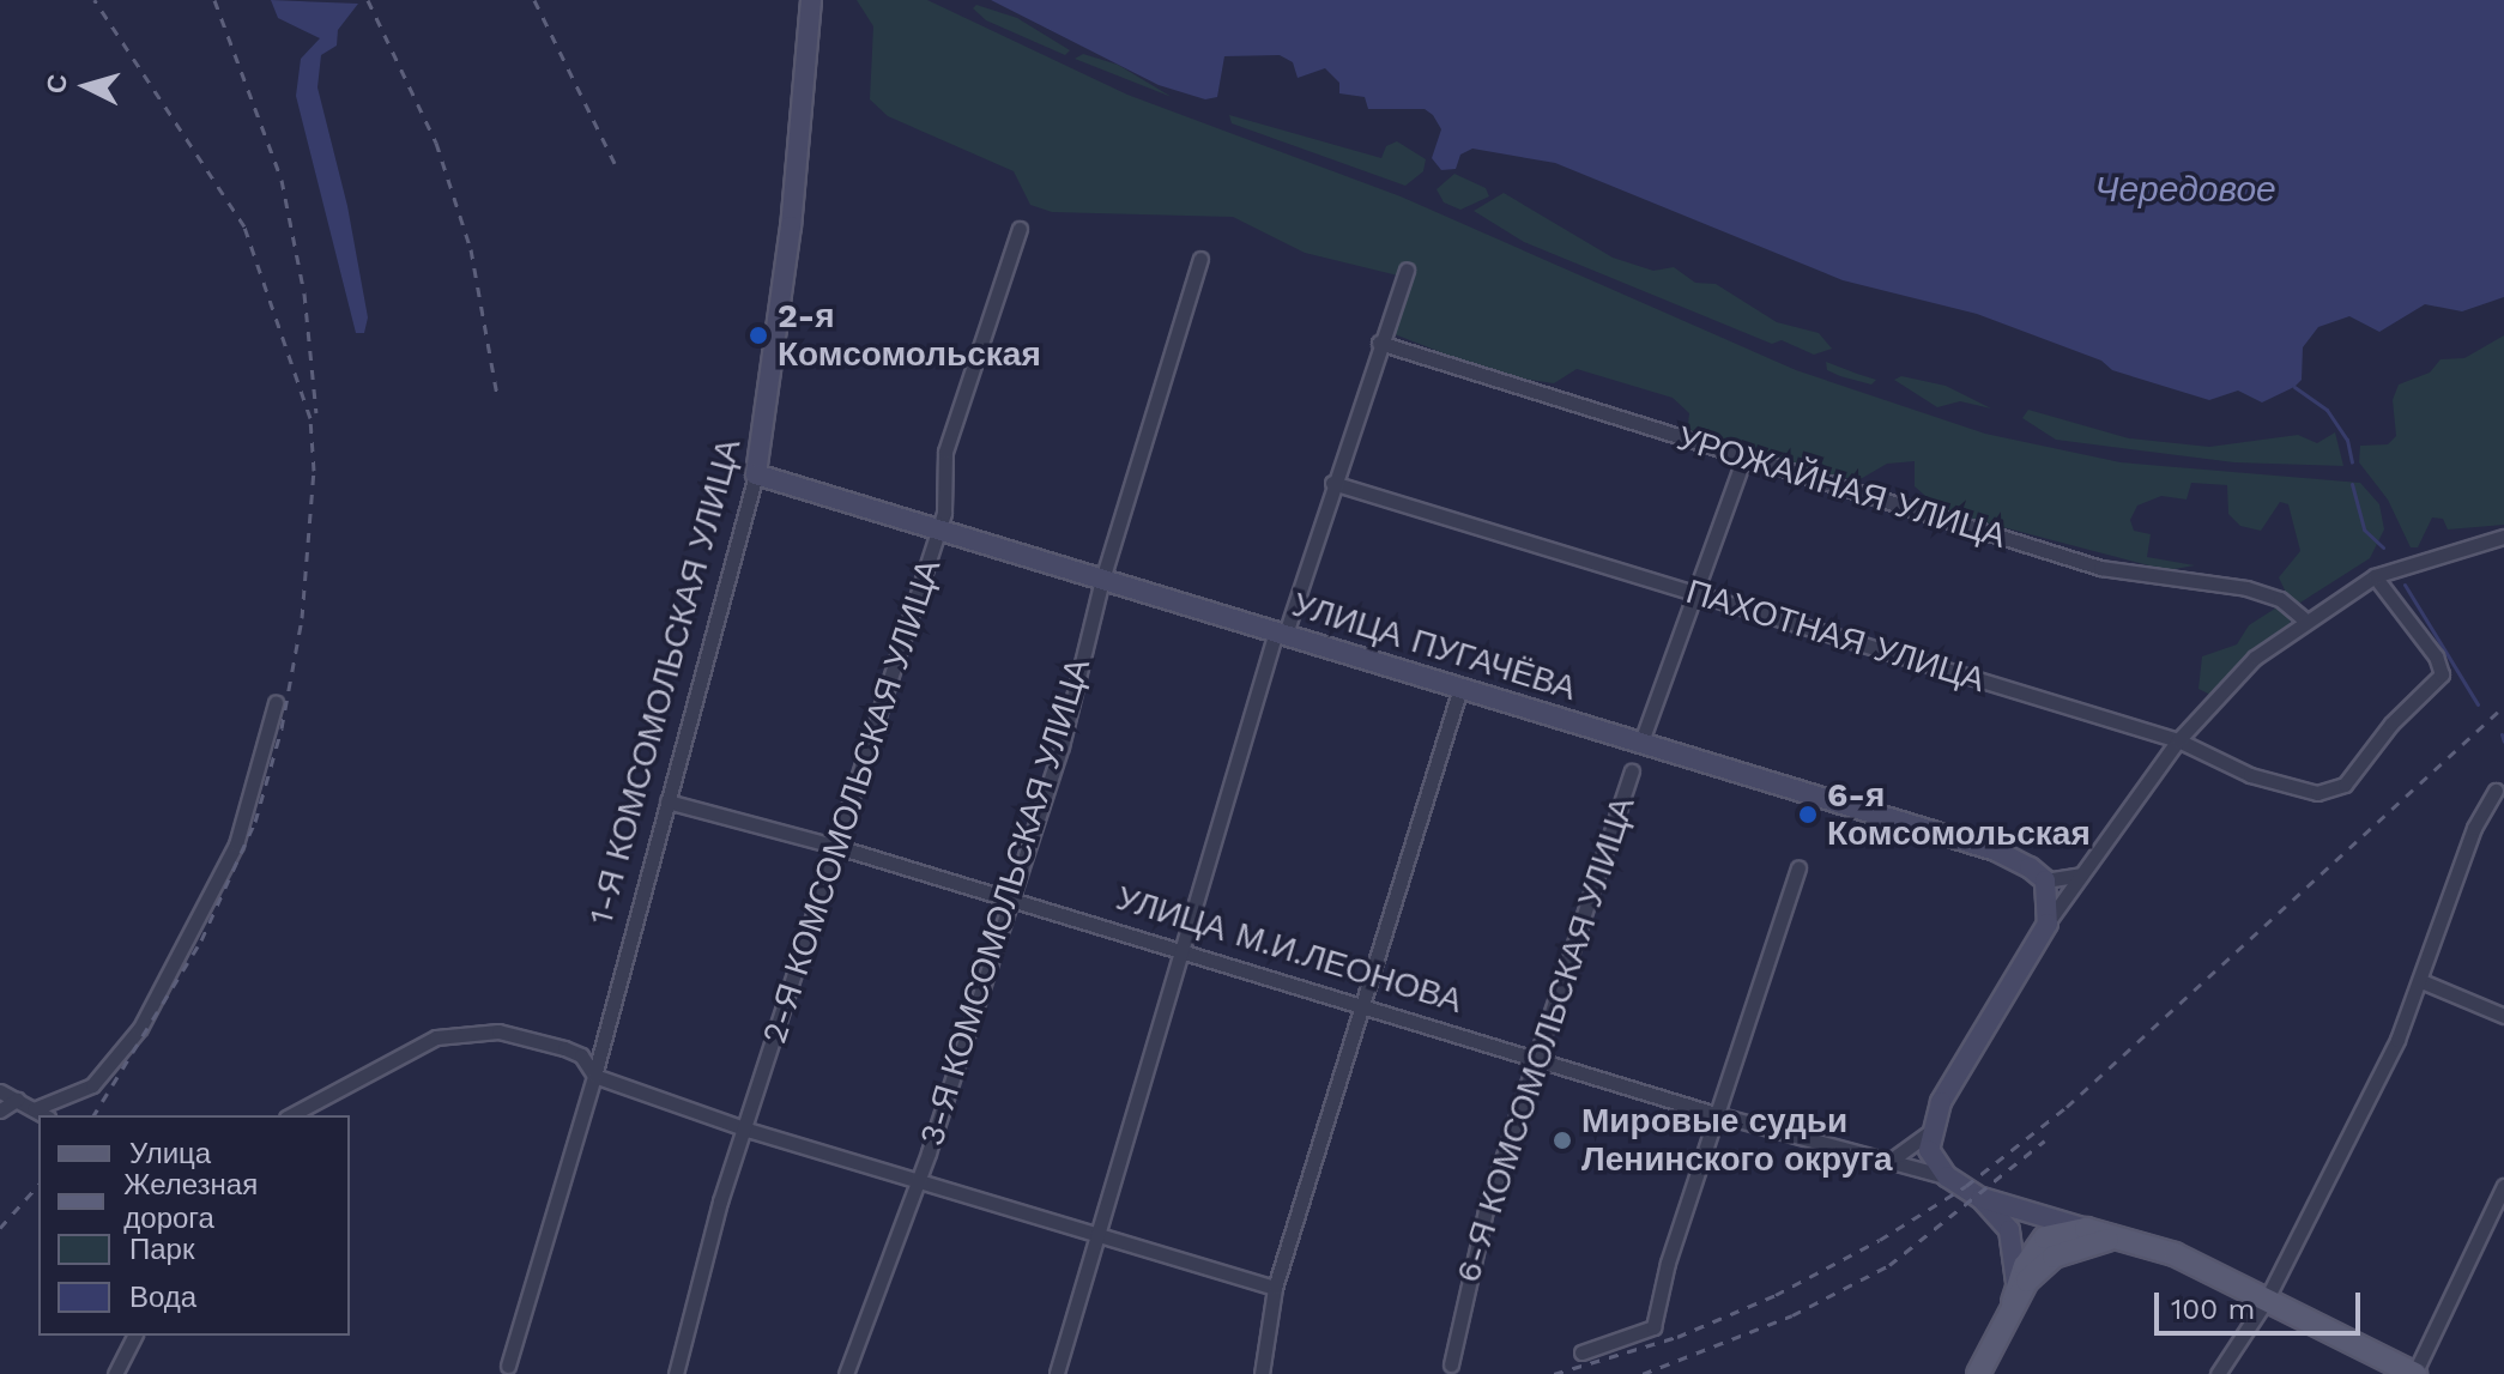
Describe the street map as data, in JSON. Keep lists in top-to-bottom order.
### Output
{
  "streets": {
    "main road": ["УЛИЦА ПУГАЧЁВА", "1-Я КОМСОМОЛЬСКАЯ УЛИЦА", "УЛИЦА М.И.ЛЕОНОВА"],
    "street": [
      "УРОЖАЙНАЯ УЛИЦА",
      "ПАХОТНАЯ УЛИЦА",
      "2-Я КОМСОМОЛЬСКАЯ УЛИЦА",
      "3-Я КОМСОМОЛЬСКАЯ УЛИЦА",
      "6-Я КОМСОМОЛЬСКАЯ УЛИЦА"
    ]
  },
  "crossings": [
    ["УЛИЦА ПУГАЧЁВА", "1-Я КОМСОМОЛЬСКАЯ УЛИЦА"],
    ["УЛИЦА ПУГАЧЁВА", "2-Я КОМСОМОЛЬСКАЯ УЛИЦА"],
    ["УЛИЦА ПУГАЧЁВА", "3-Я КОМСОМОЛЬСКАЯ УЛИЦА"],
    ["1-Я КОМСОМОЛЬСКАЯ УЛИЦА", "УЛИЦА М.И.ЛЕОНОВА"],
    ["2-Я КОМСОМОЛЬСКАЯ УЛИЦА", "УЛИЦА М.И.ЛЕОНОВА"],
    ["3-Я КОМСОМОЛЬСКАЯ УЛИЦА", "УЛИЦА М.И.ЛЕОНОВА"],
    ["УЛИЦА М.И.ЛЕОНОВА", "6-Я КОМСОМОЛЬСКАЯ УЛИЦА"]
  ],
  "water": ["Чередовое"],
  "places": ["2-я Комсомольская", "6-я Комсомольская", "Мировые судьи Ленинского округа"],
  "legend": [
    "Улица",
    "Железная дорога",
    "Парк",
    "Вода"
  ],
  "scale_bar": "100 m",
  "north": "left"
}
